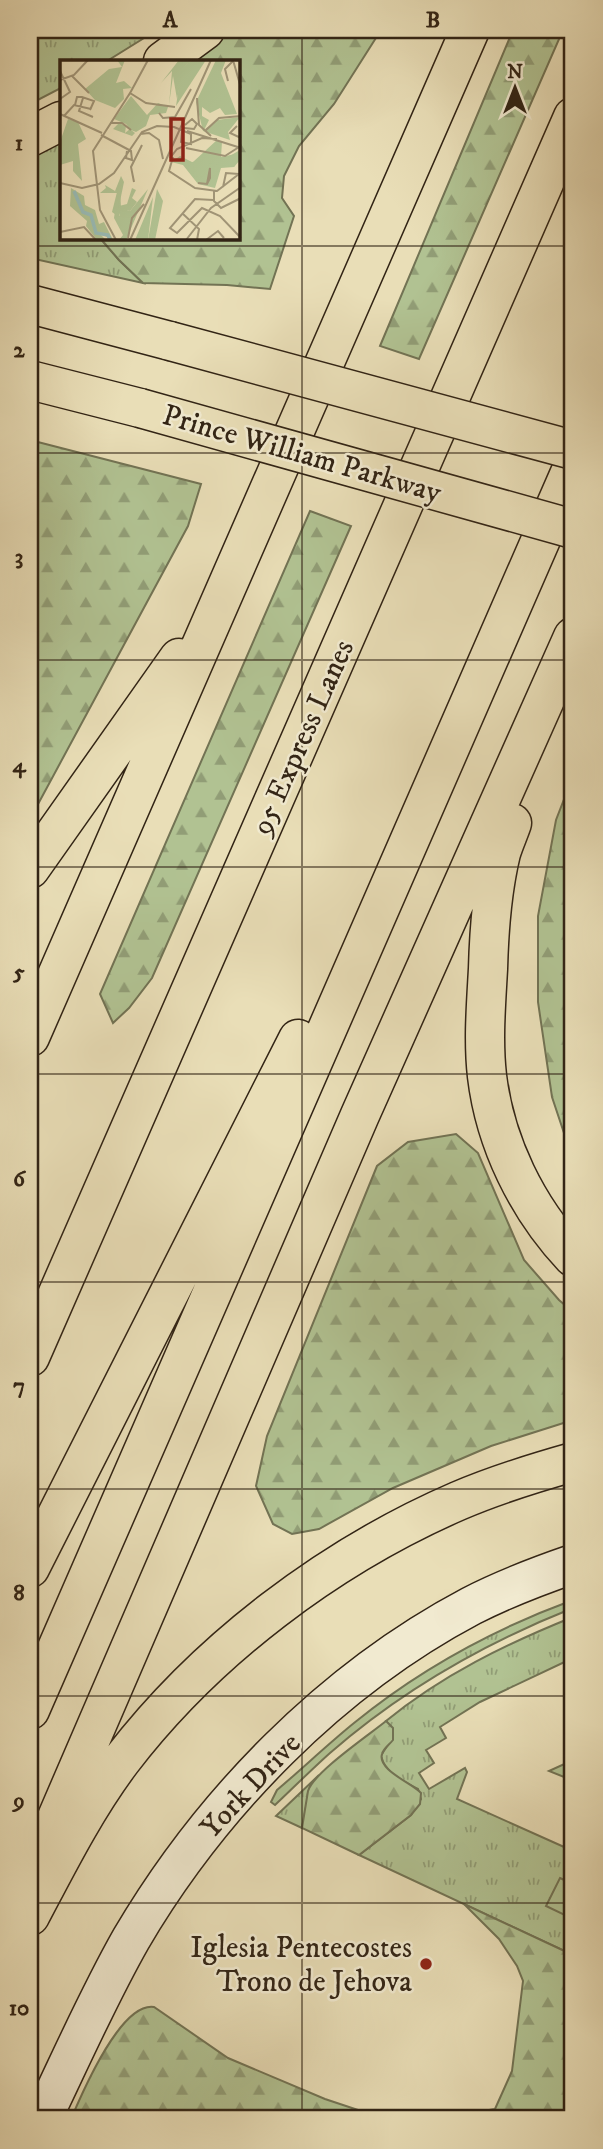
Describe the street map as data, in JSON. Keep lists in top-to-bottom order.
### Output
{
  "streets": {
    "highway": ["Prince William Parkway", "95 Express Lanes"],
    "street": ["York Drive"]
  },
  "places": ["Iglesia Pentecostes Trono de Jehova"],
  "north": "top",
  "grid": {
    "columns": ["A", "B"],
    "rows": [
      "1",
      "2",
      "3",
      "4",
      "5",
      "6",
      "7",
      "8",
      "9",
      "10"
    ]
  }
}
